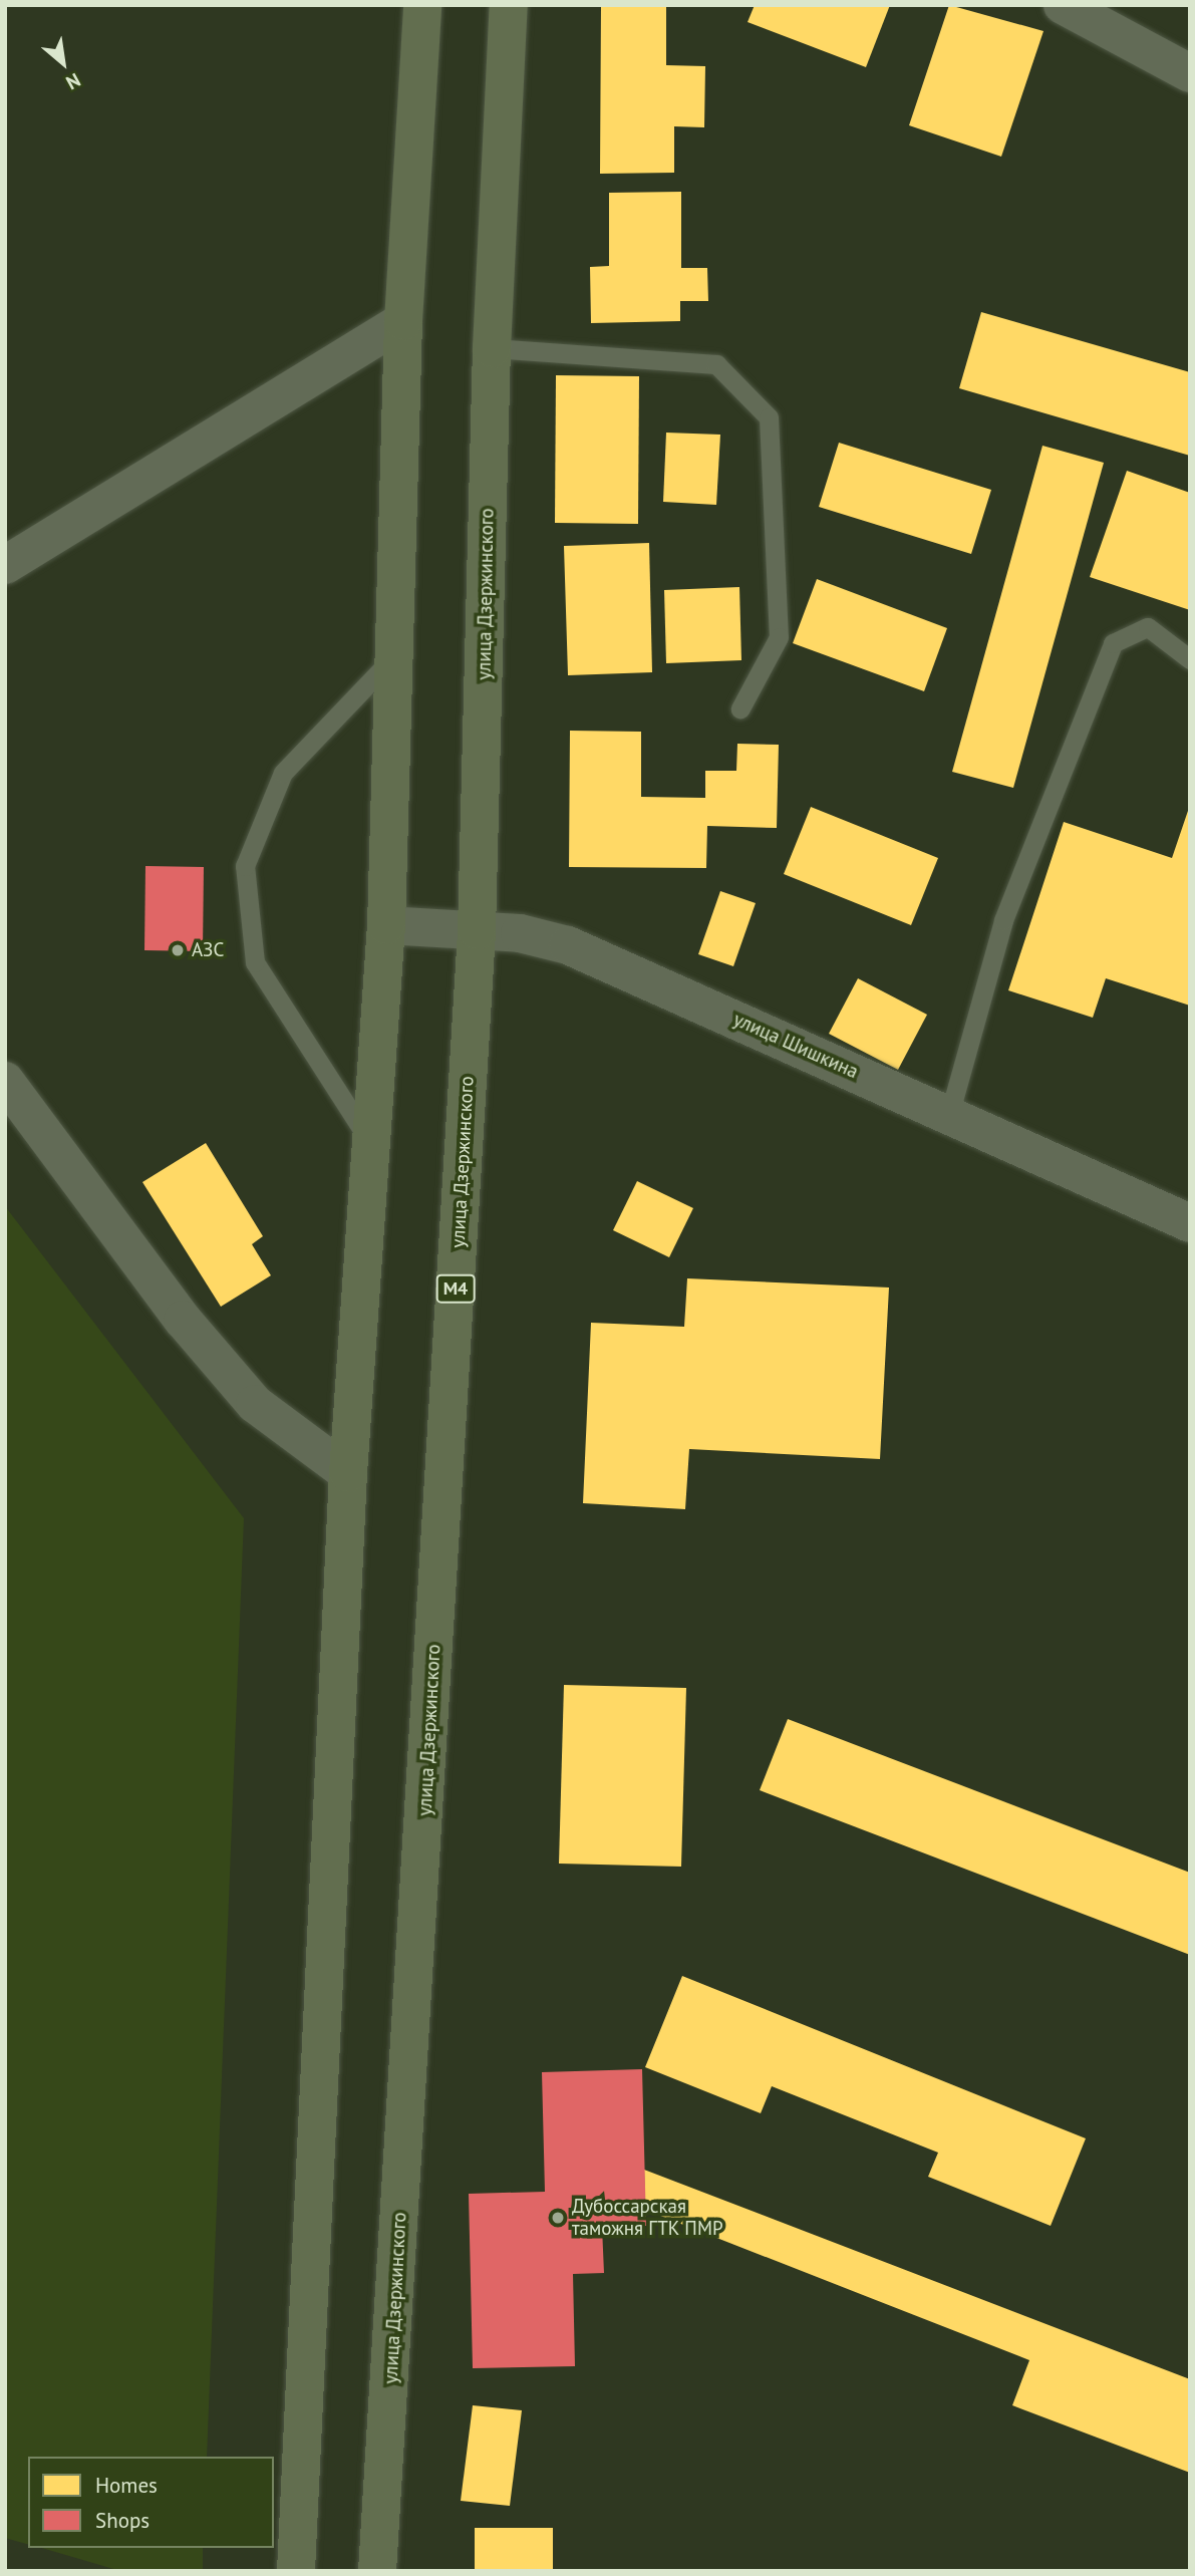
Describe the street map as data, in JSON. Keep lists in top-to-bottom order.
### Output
{
  "streets": {
    "highway": ["улица Дзержинского", "M4"],
    "street": ["улица Шишкина"]
  },
  "crossings": [
    ["улица Дзержинского", "улица Шишкина"]
  ],
  "places": ["АЗС", "Дубоссарская таможня ГТК ПМР"],
  "legend": ["Homes", "Shops"],
  "north": "bottom right"
}
